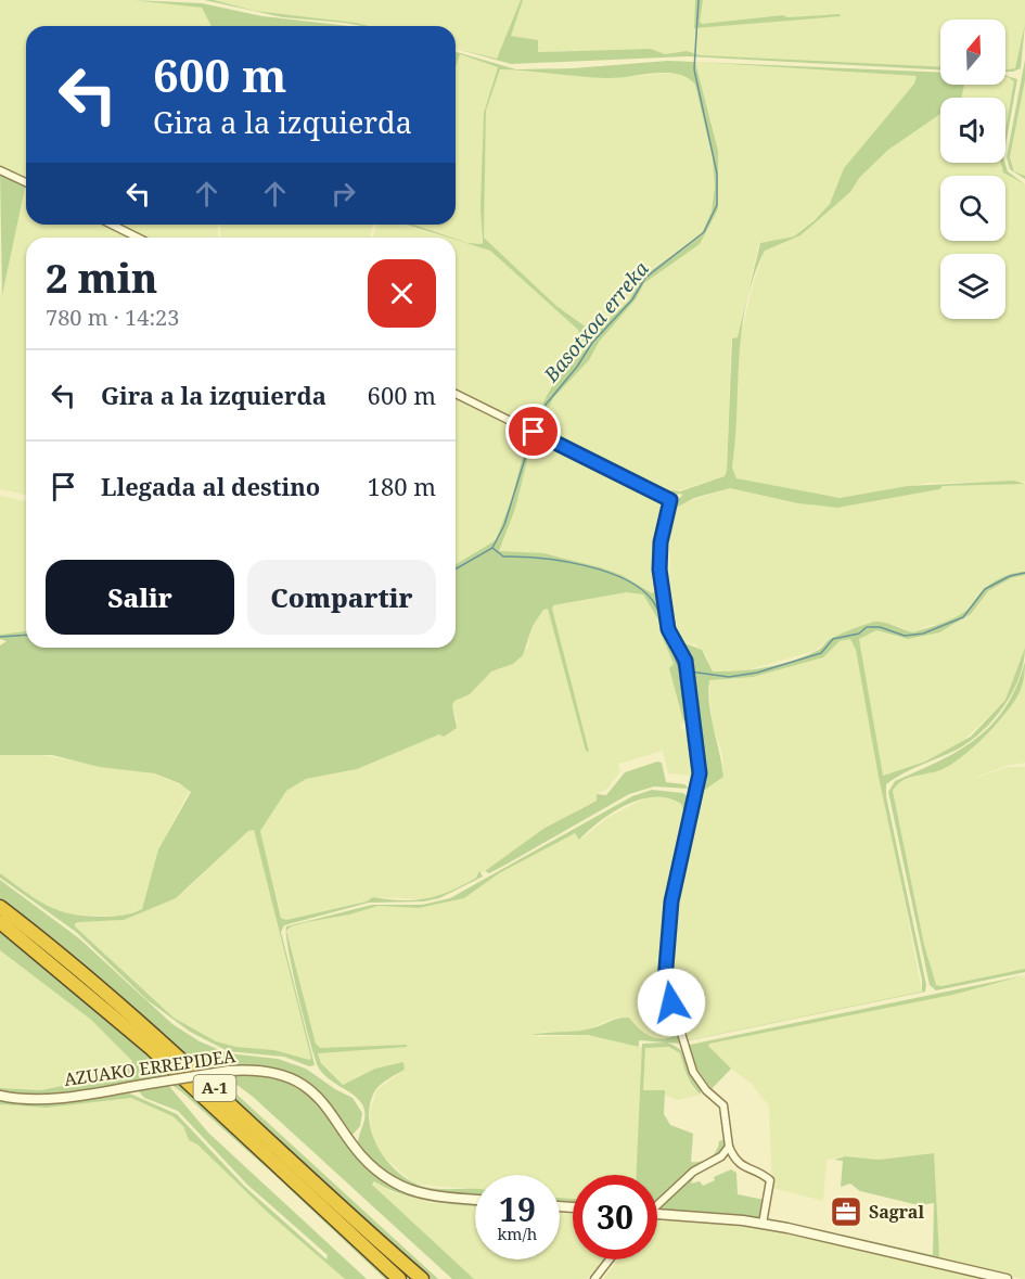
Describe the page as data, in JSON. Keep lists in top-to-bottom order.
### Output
{
  "streets": {
    "highway": ["A-1"],
    "street": ["AZUAKO ERREPIDEA"]
  },
  "water": ["Basotxoa erreka"],
  "places": {
    "office": ["Sagral"]
  },
  "north": "top",
  "page": {
    "turn": ["600 m", "Gira a la izquierda"],
    "heading": ["2 min", "780 m · 14:23"],
    "list": [
      {
        "name": "Gira a la izquierda",
        "value": "600 m"
      },
      {
        "name": "Llegada al destino",
        "value": "180 m"
      }
    ],
    "buttons": ["Salir", "Compartir"],
    "speed": "19 km/h",
    "limit": "30"
  }
}
